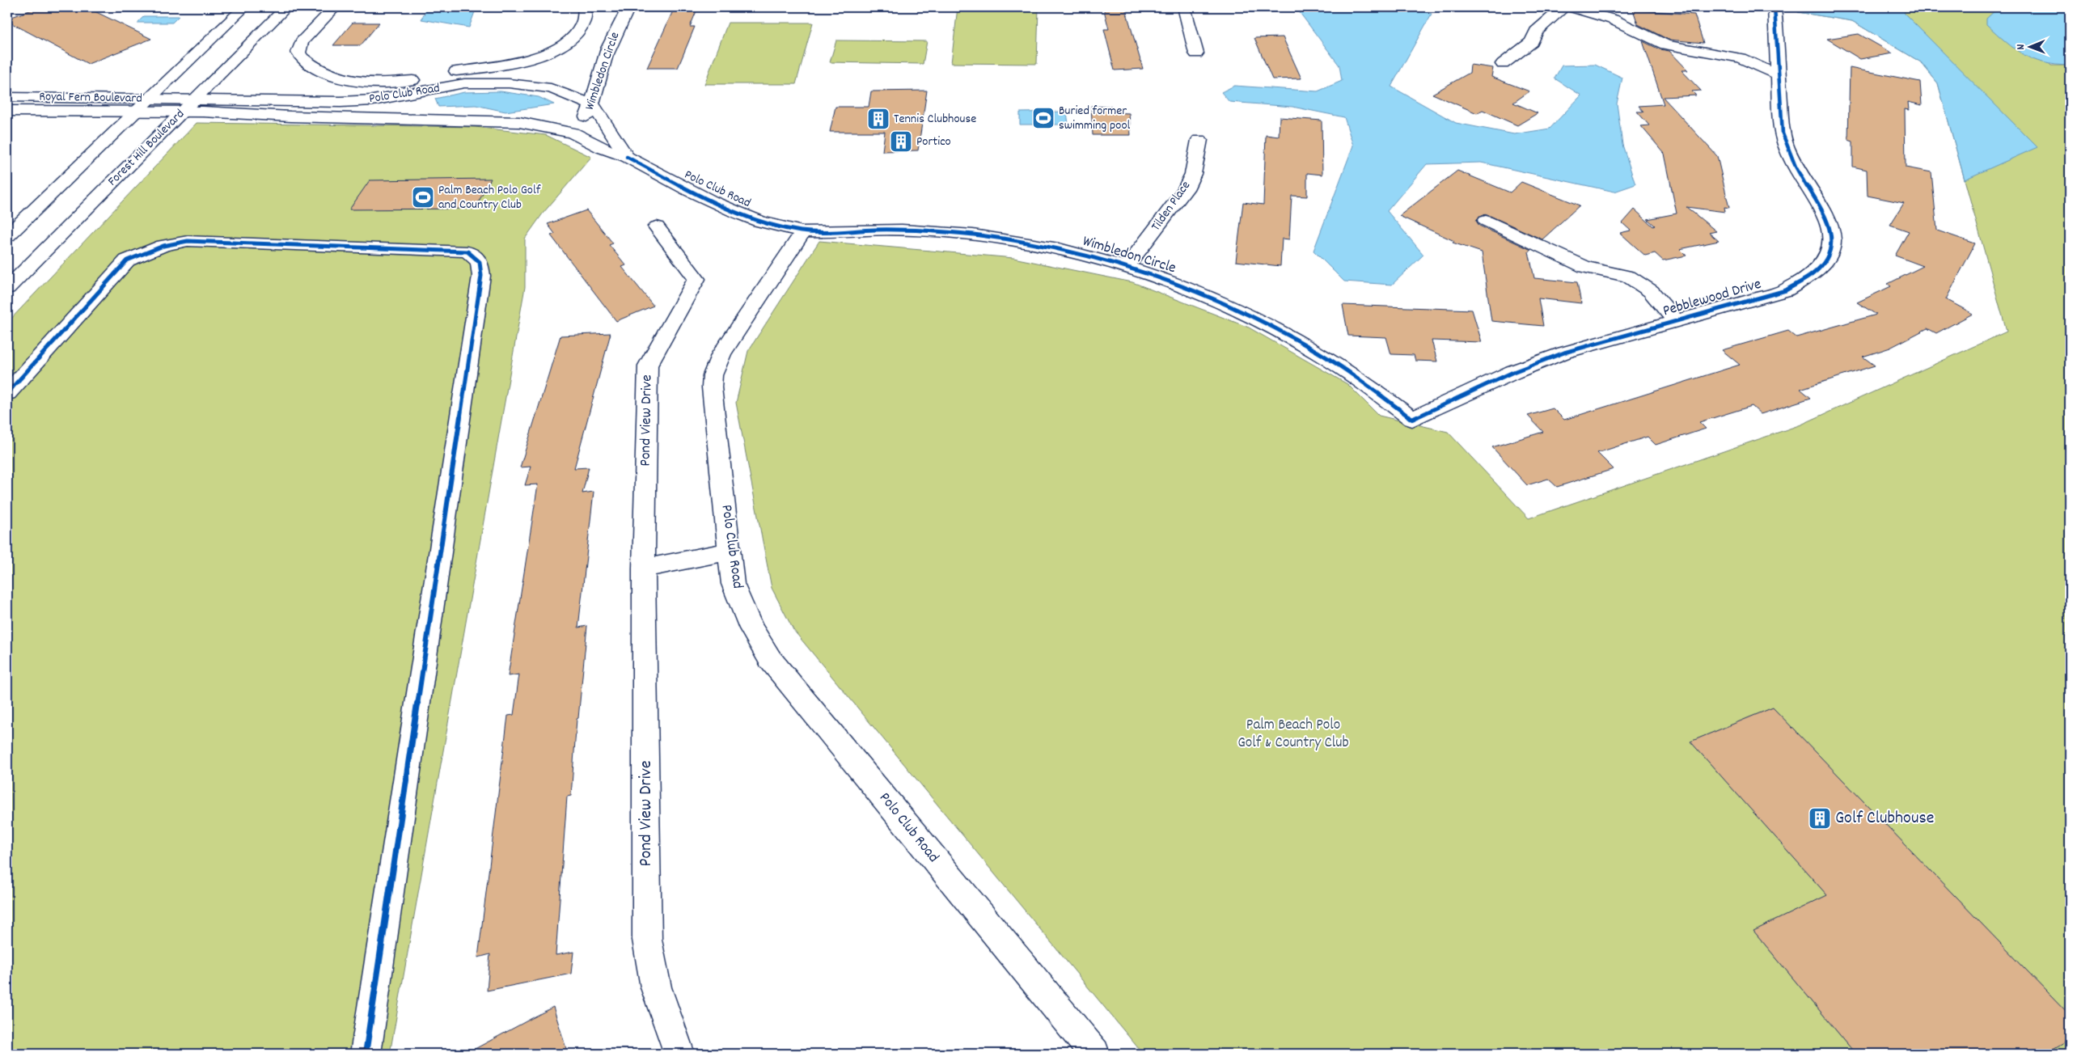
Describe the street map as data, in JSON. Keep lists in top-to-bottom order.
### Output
{
  "streets": {
    "street": [
      "Wimbledon Circle",
      "Polo Club Road",
      "Royal Fern Boulevard",
      "Forest Hill Boulevard",
      "Tilden Place",
      "Pebblewood Drive",
      "Pond View Drive"
    ]
  },
  "crossings": [
    ["Wimbledon Circle", "Polo Club Road"],
    ["Wimbledon Circle", "Tilden Place"],
    ["Wimbledon Circle", "Pebblewood Drive"],
    ["Polo Club Road", "Royal Fern Boulevard"],
    ["Polo Club Road", "Forest Hill Boulevard"],
    ["Royal Fern Boulevard", "Forest Hill Boulevard"]
  ],
  "parks": ["Palm Beach Polo Golf & Country Club"],
  "places": {
    "sports": ["Buried former swimming pool", "Palm Beach Polo Golf and Country Club"],
    "building": ["Tennis Clubhouse", "Portico", "Golf Clubhouse"]
  },
  "north": "left"
}
